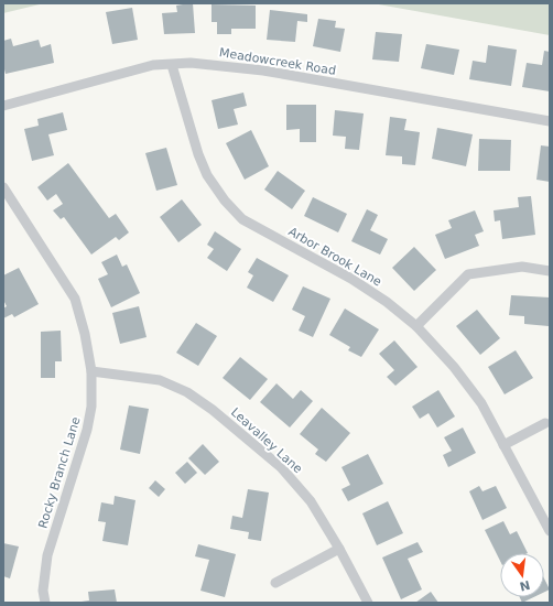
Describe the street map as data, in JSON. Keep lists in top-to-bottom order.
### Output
{
  "streets": {
    "street": [
      "Meadowcreek Road",
      "Arbor Brook Lane",
      "Leavalley Lane",
      "Rocky Branch Lane"
    ]
  },
  "crossings": [
    ["Meadowcreek Road", "Arbor Brook Lane"],
    ["Leavalley Lane", "Rocky Branch Lane"]
  ],
  "north": "bottom"
}
